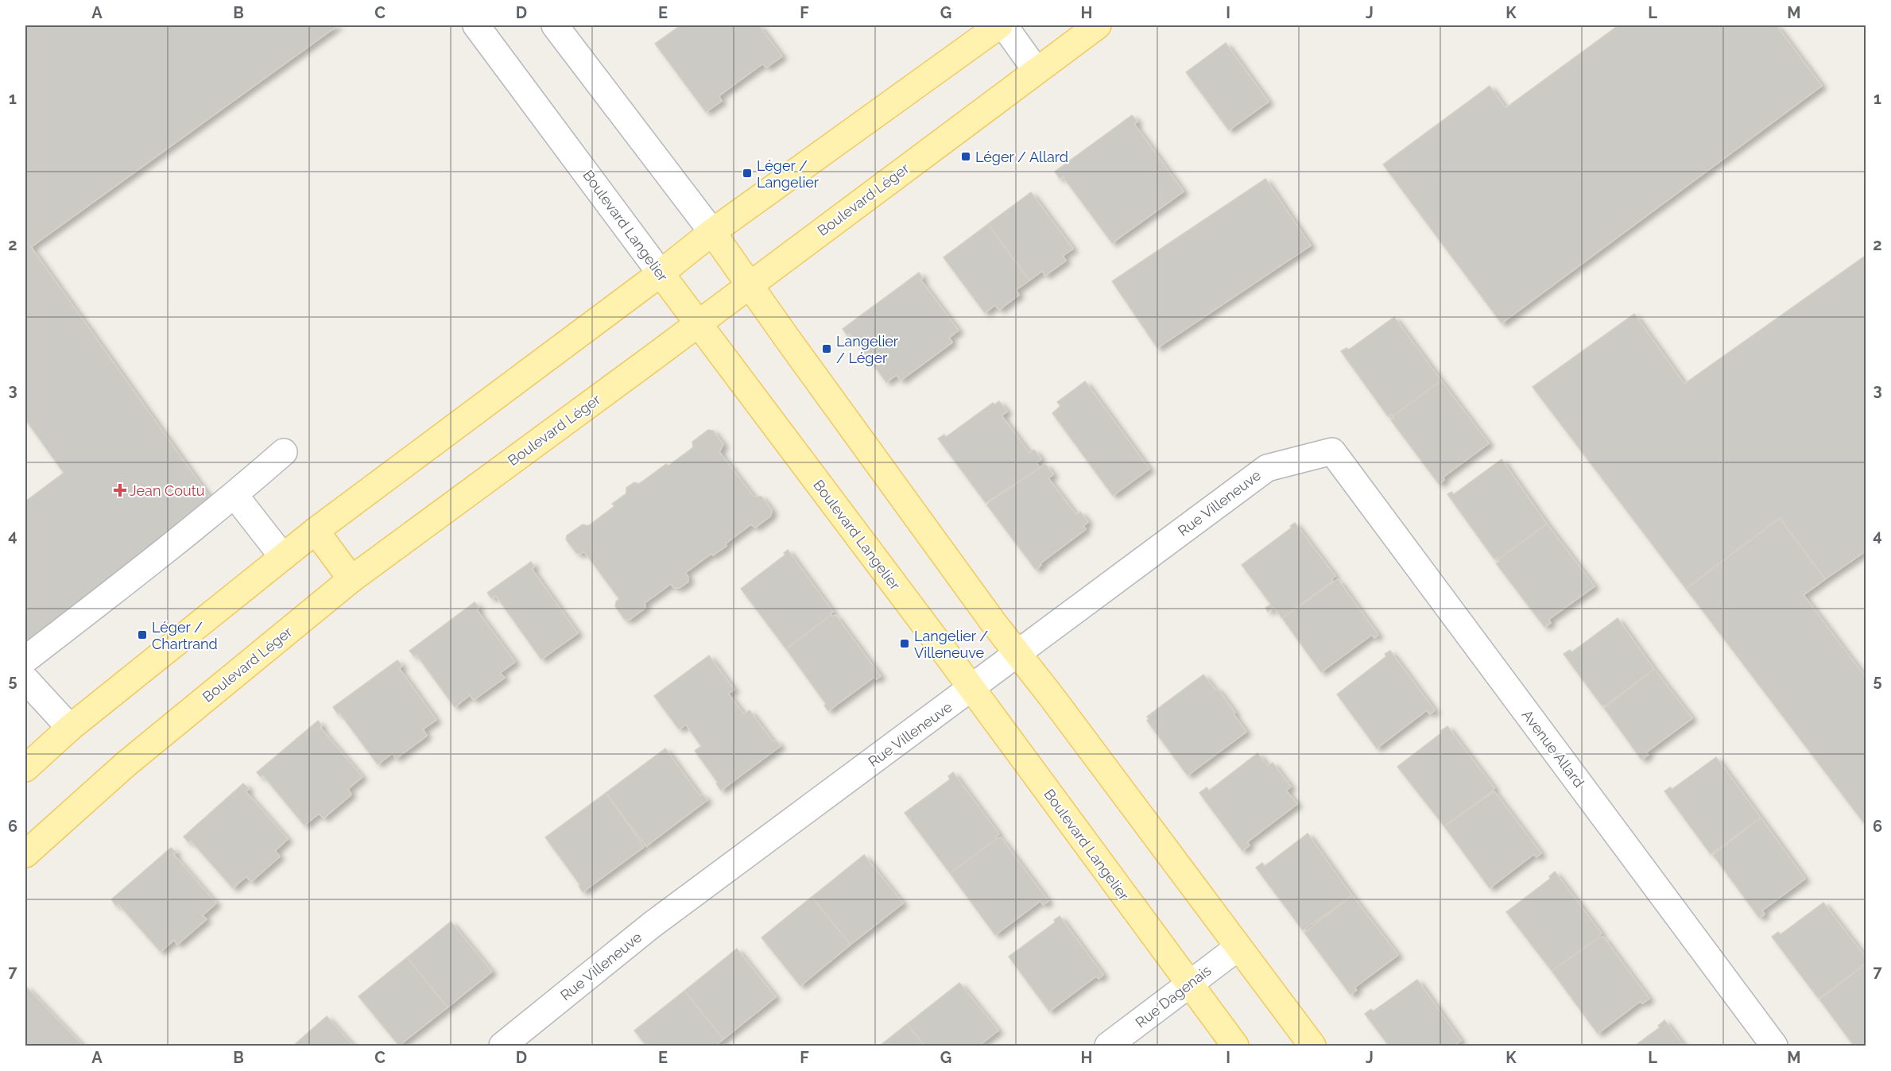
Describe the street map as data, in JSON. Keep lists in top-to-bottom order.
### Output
{
  "streets": {
    "main road": ["Boulevard Léger", "Boulevard Langelier"],
    "street": ["Rue Villeneuve", "Avenue Allard", "Rue Dagenais"]
  },
  "crossings": [
    ["Boulevard Léger", "Boulevard Langelier"],
    ["Boulevard Langelier", "Rue Villeneuve"],
    ["Boulevard Langelier", "Rue Dagenais"],
    ["Rue Villeneuve", "Avenue Allard"]
  ],
  "places": {
    "transit": [
      "Léger / Allard",
      "Léger / Langelier",
      "Langelier / Léger",
      "Léger / Chartrand",
      "Langelier / Villeneuve"
    ],
    "health": ["Jean Coutu"]
  },
  "grid": {
    "columns": [
      "A",
      "B",
      "C",
      "D",
      "E",
      "F",
      "G",
      "H",
      "I",
      "J",
      "K",
      "L",
      "M"
    ],
    "rows": [
      "1",
      "2",
      "3",
      "4",
      "5",
      "6",
      "7"
    ]
  }
}
